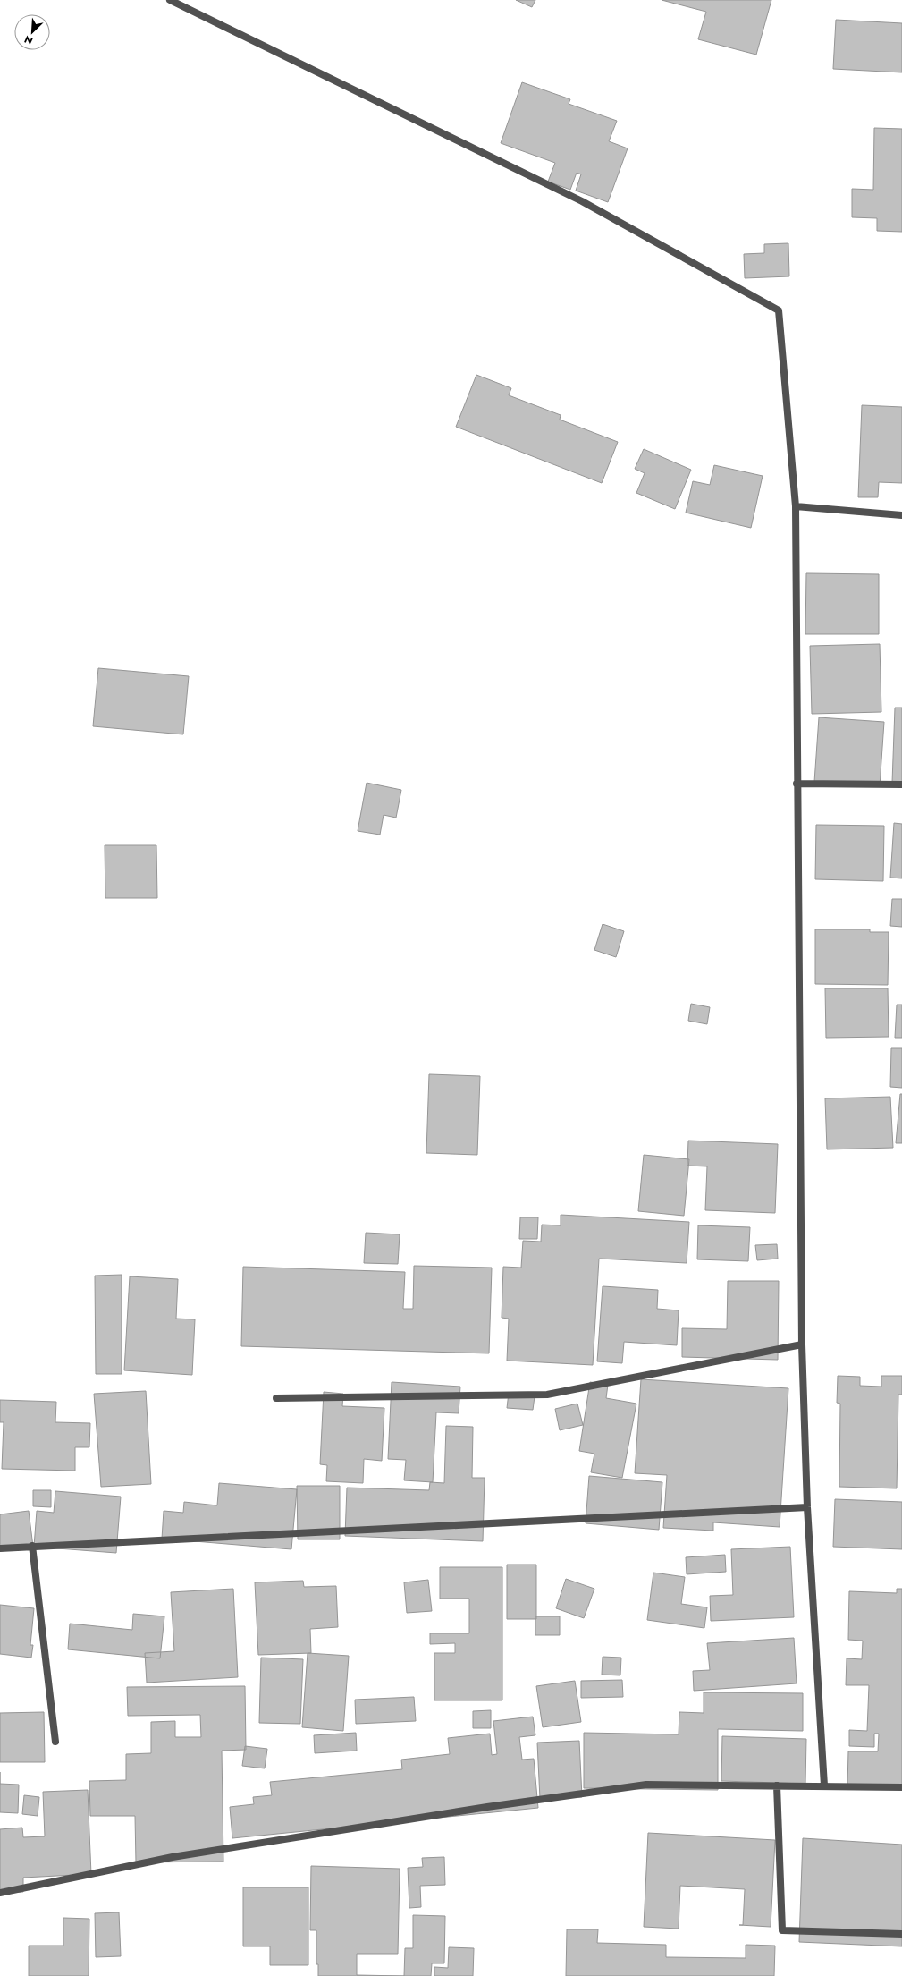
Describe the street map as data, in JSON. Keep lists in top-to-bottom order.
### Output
{
  "north": "bottom left"
}
